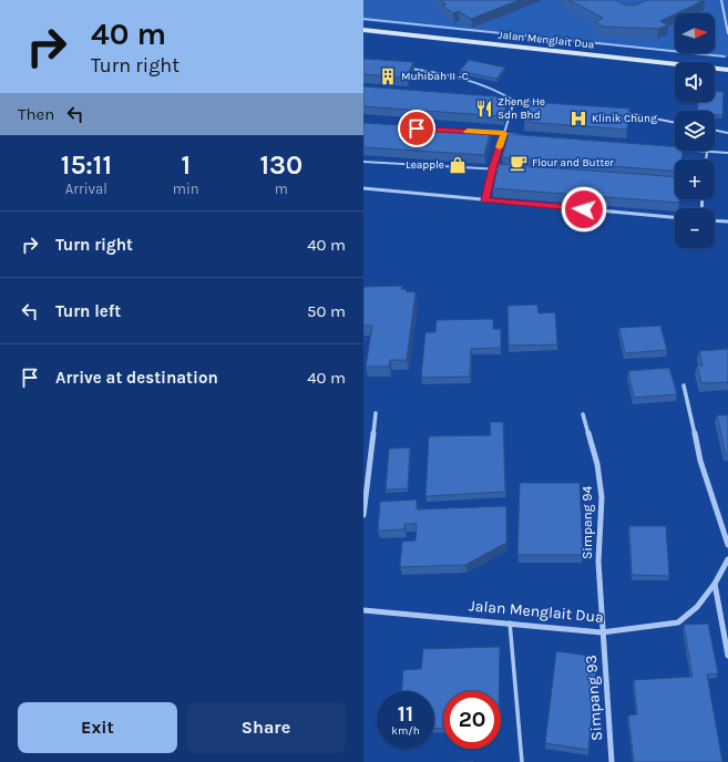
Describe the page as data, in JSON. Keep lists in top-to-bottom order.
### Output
{
  "streets": {
    "street": ["Jalan Menglait Dua", "Simpang 94", "Simpang 93"]
  },
  "crossings": [
    ["Jalan Menglait Dua", "Simpang 94"],
    ["Jalan Menglait Dua", "Simpang 93"],
    ["Simpang 94", "Simpang 93"]
  ],
  "places": {
    "building": ["Muhibah II -C"],
    "restaurant": ["Zheng He Sdn Bhd"],
    "hospital": ["Klinik Chung"],
    "cafe": ["Flour and Butter"],
    "shop": ["Leapple"]
  },
  "north": "right",
  "page": {
    "turn": ["40 m", "Turn right"],
    "map_buttons": ["+", "−"],
    "then": "Then",
    "eta": [
      "15:11",
      "Arrival",
      "1",
      "min",
      "130",
      "m"
    ],
    "list": [
      {
        "name": "Turn right",
        "value": "40 m"
      },
      {
        "name": "Turn left",
        "value": "50 m"
      },
      {
        "name": "Arrive at destination",
        "value": "40 m"
      }
    ],
    "speed": "11 km/h",
    "limit": "20",
    "buttons": ["Exit", "Share"]
  }
}
